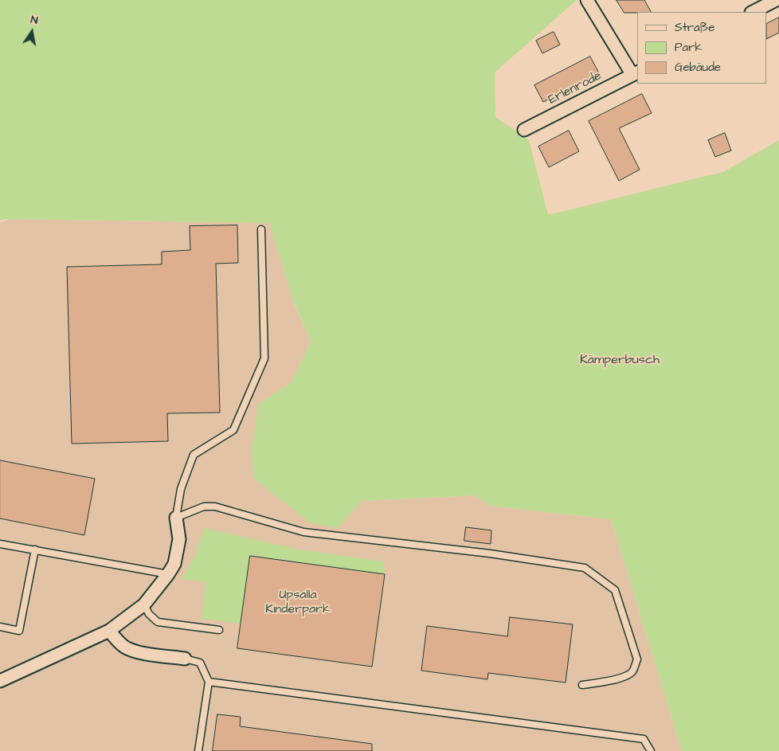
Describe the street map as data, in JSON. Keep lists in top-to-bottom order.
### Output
{
  "streets": {
    "street": ["Erlenrode"]
  },
  "parks": ["Kämperbusch", "Upsalla Kinderpark"],
  "legend": ["Straße", "Park", "Gebäude"],
  "north": "top"
}
